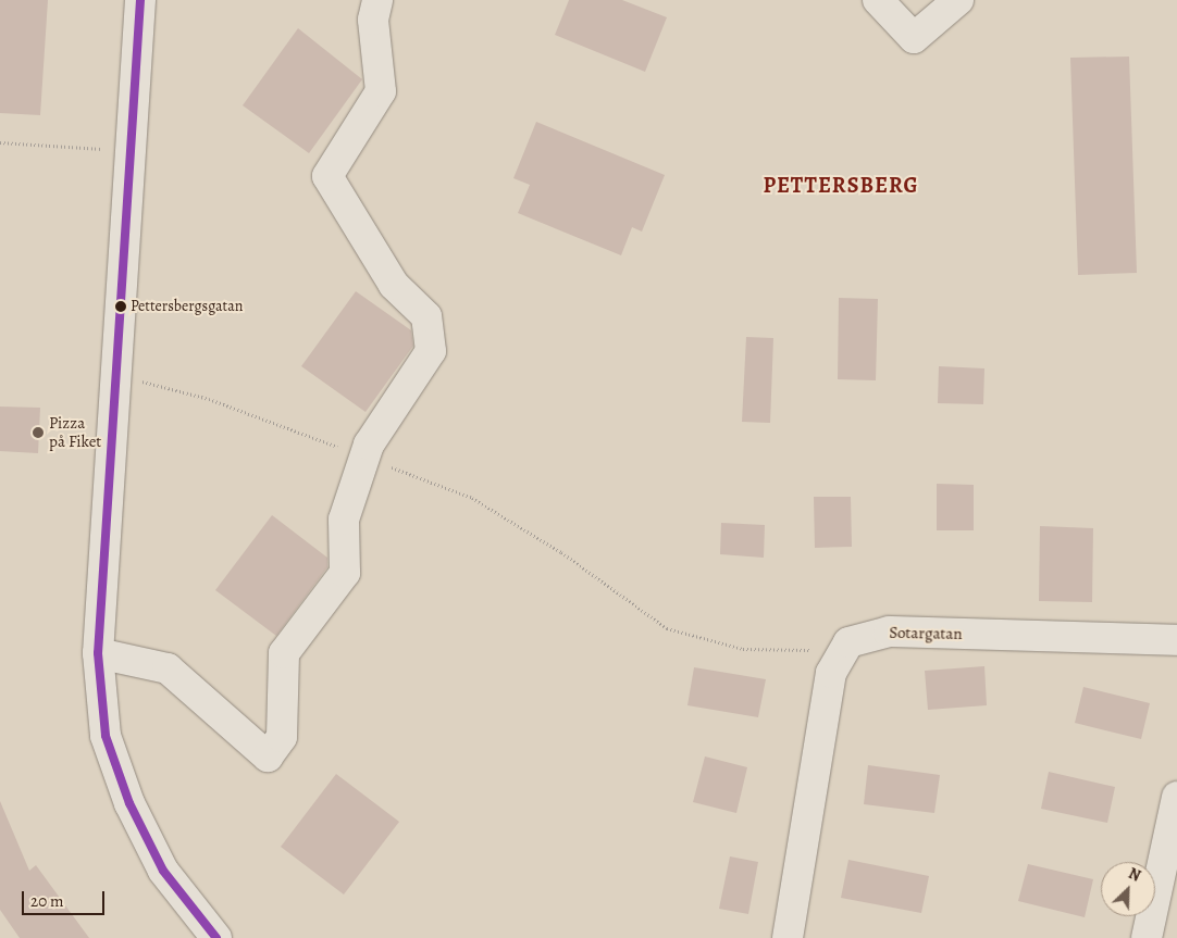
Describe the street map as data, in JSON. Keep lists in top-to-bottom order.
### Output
{
  "streets": {
    "street": ["Sotargatan"]
  },
  "districts": ["PETTERSBERG"],
  "places": ["Pettersbergsgatan", "Pizza på Fiket"],
  "scale_bar": "20 m",
  "north": "top right"
}
